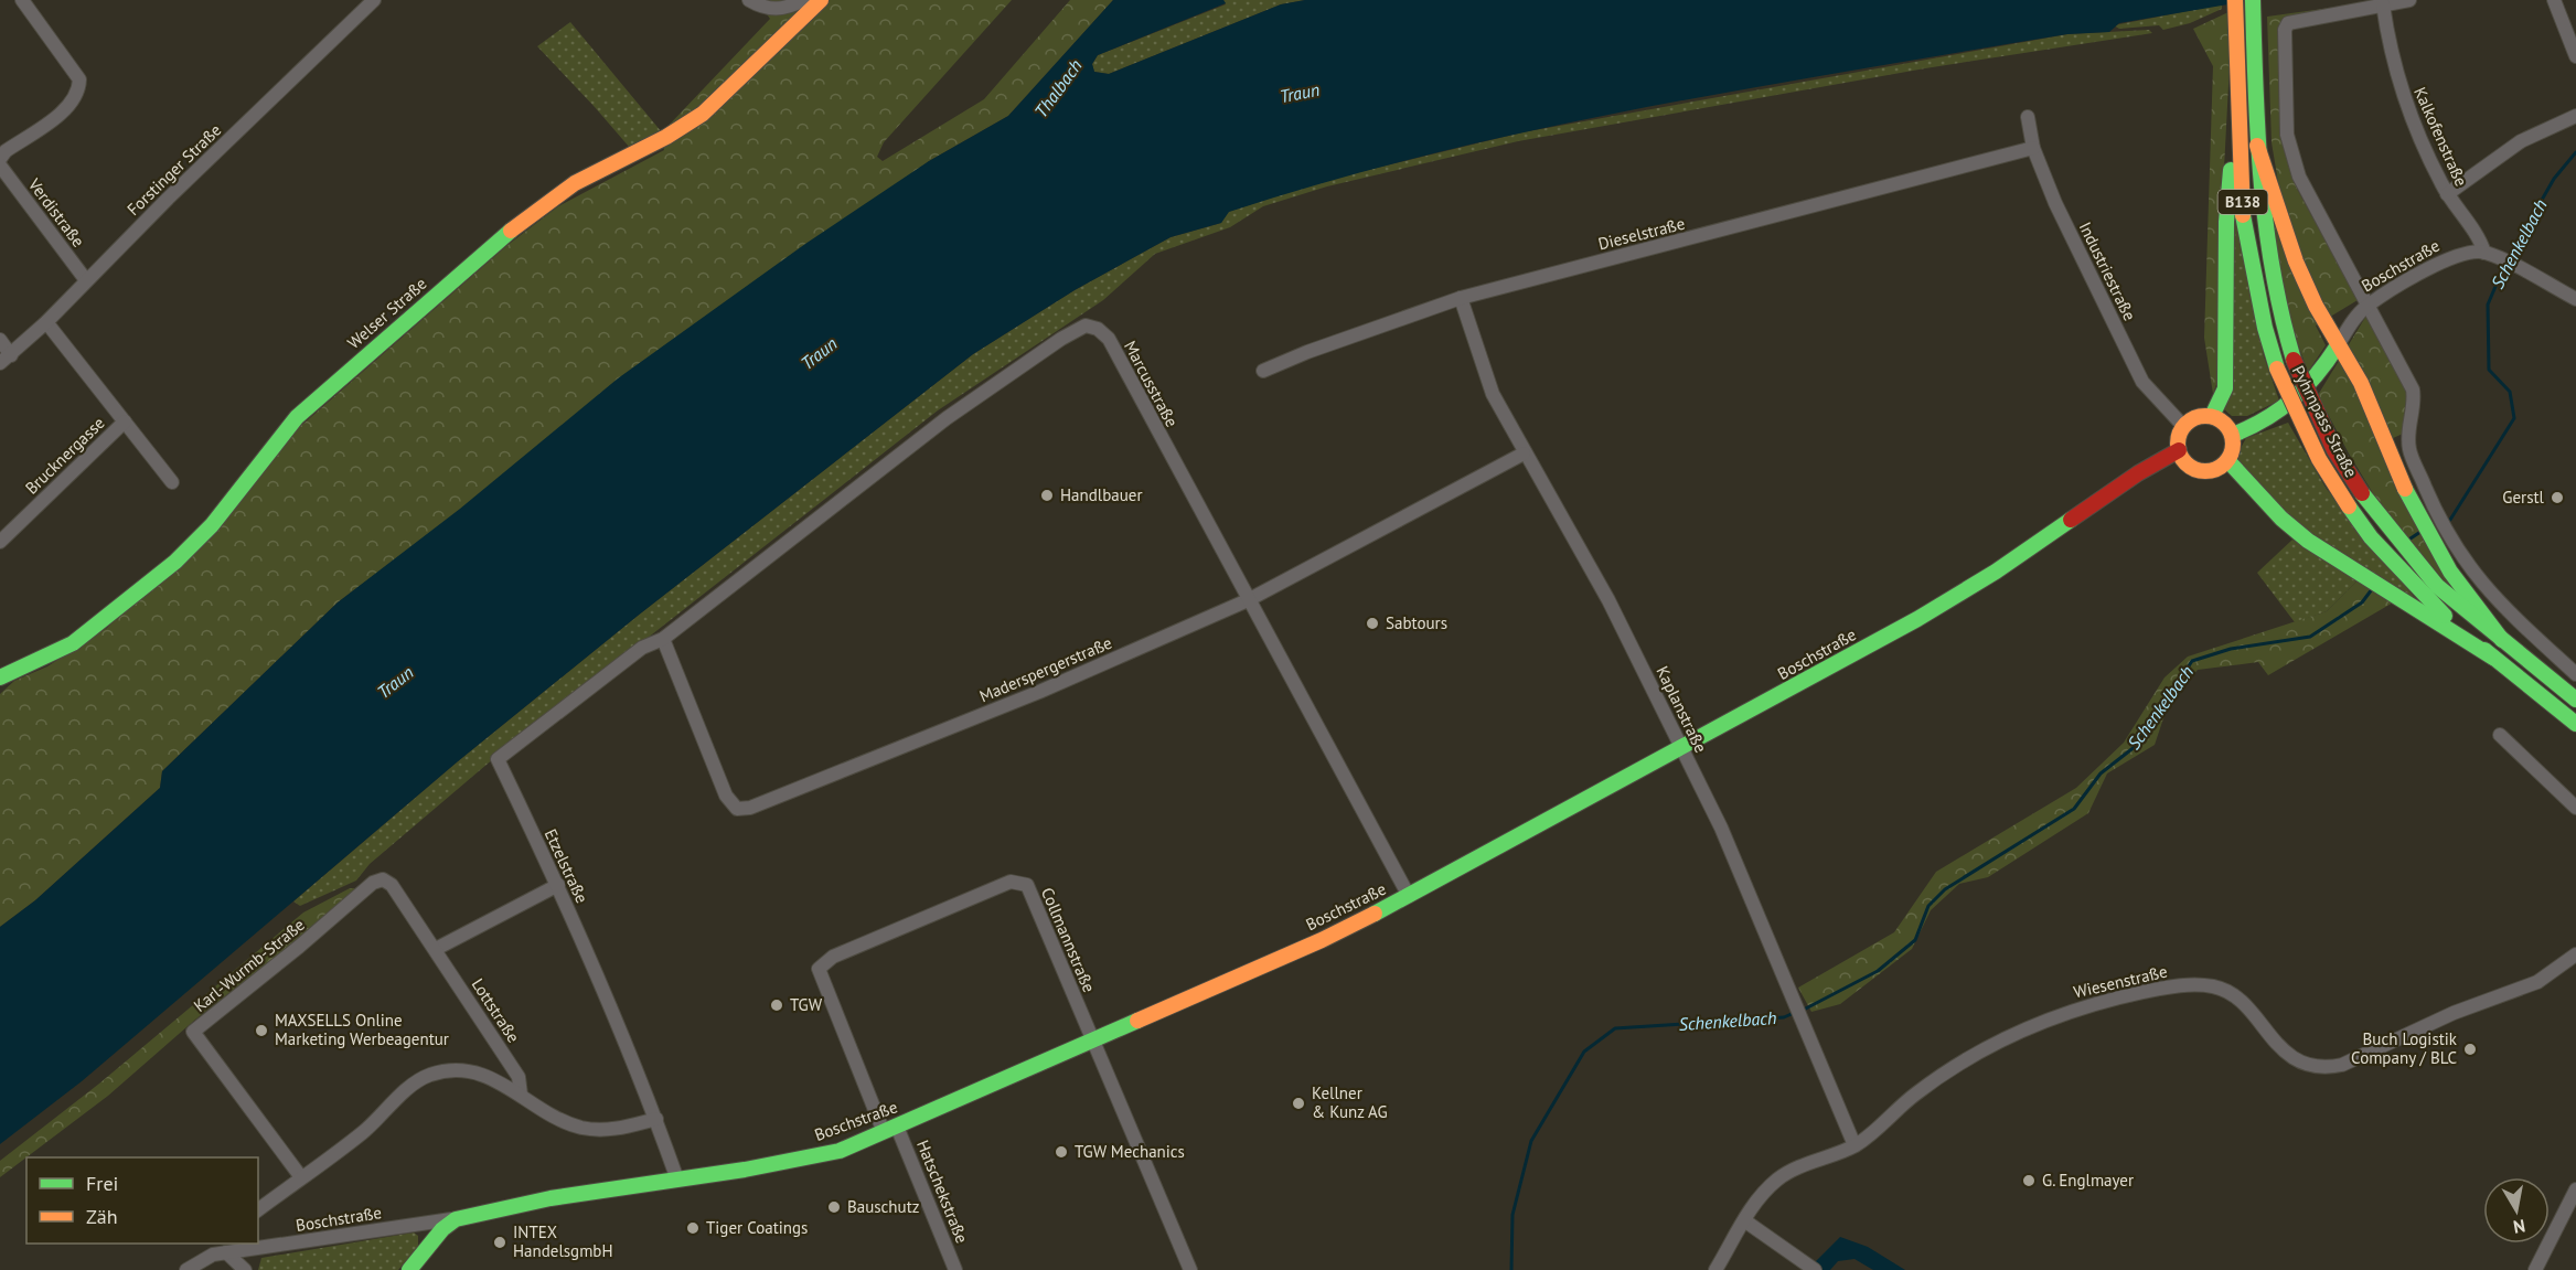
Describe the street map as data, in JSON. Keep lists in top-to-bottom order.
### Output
{
  "streets": {
    "main road": [
      "B138",
      "Boschstraße",
      "Welser Straße",
      "Pyhrnpass Straße"
    ],
    "street": [
      "Kalkofenstraße",
      "Forstinger Straße",
      "Verdistraße",
      "Dieselstraße",
      "Industriestraße",
      "Marcusstraße",
      "Brucknergasse",
      "Maderspergerstraße",
      "Kaplanstraße",
      "Etzelstraße",
      "Collmannstraße",
      "Karl-Wurmb-Straße",
      "Wiesenstraße",
      "Lottstraße",
      "Hatschekstraße"
    ]
  },
  "crossings": [
    ["Kalkofenstraße", "Boschstraße"],
    ["Forstinger Straße", "Verdistraße"],
    ["Forstinger Straße", "Brucknergasse"],
    ["Dieselstraße", "Industriestraße"],
    ["Dieselstraße", "Kaplanstraße"],
    ["Boschstraße", "Industriestraße"],
    ["Boschstraße", "Marcusstraße"],
    ["Boschstraße", "Kaplanstraße"],
    ["Boschstraße", "Etzelstraße"],
    ["Boschstraße", "Collmannstraße"],
    ["Boschstraße", "Hatschekstraße"],
    ["Marcusstraße", "Maderspergerstraße"],
    ["Marcusstraße", "Etzelstraße"],
    ["Maderspergerstraße", "Kaplanstraße"],
    ["Maderspergerstraße", "Etzelstraße"],
    ["Kaplanstraße", "Wiesenstraße"],
    ["Collmannstraße", "Hatschekstraße"],
    ["Karl-Wurmb-Straße", "Lottstraße"]
  ],
  "water": ["Thalbach", "Traun", "Schenkelbach"],
  "places": [
    "Handlbauer",
    "Gerstl",
    "Sabtours",
    "TGW",
    "MAXSELLS Online Marketing Werbeagentur",
    "Buch Logistik Company / BLC",
    "Kellner & Kunz AG",
    "TGW Mechanics",
    "G. Englmayer",
    "Bauschutz",
    "Tiger Coatings",
    "INTEX HandelsgmbH"
  ],
  "legend": ["Frei", "Zäh"],
  "north": "bottom"
}
